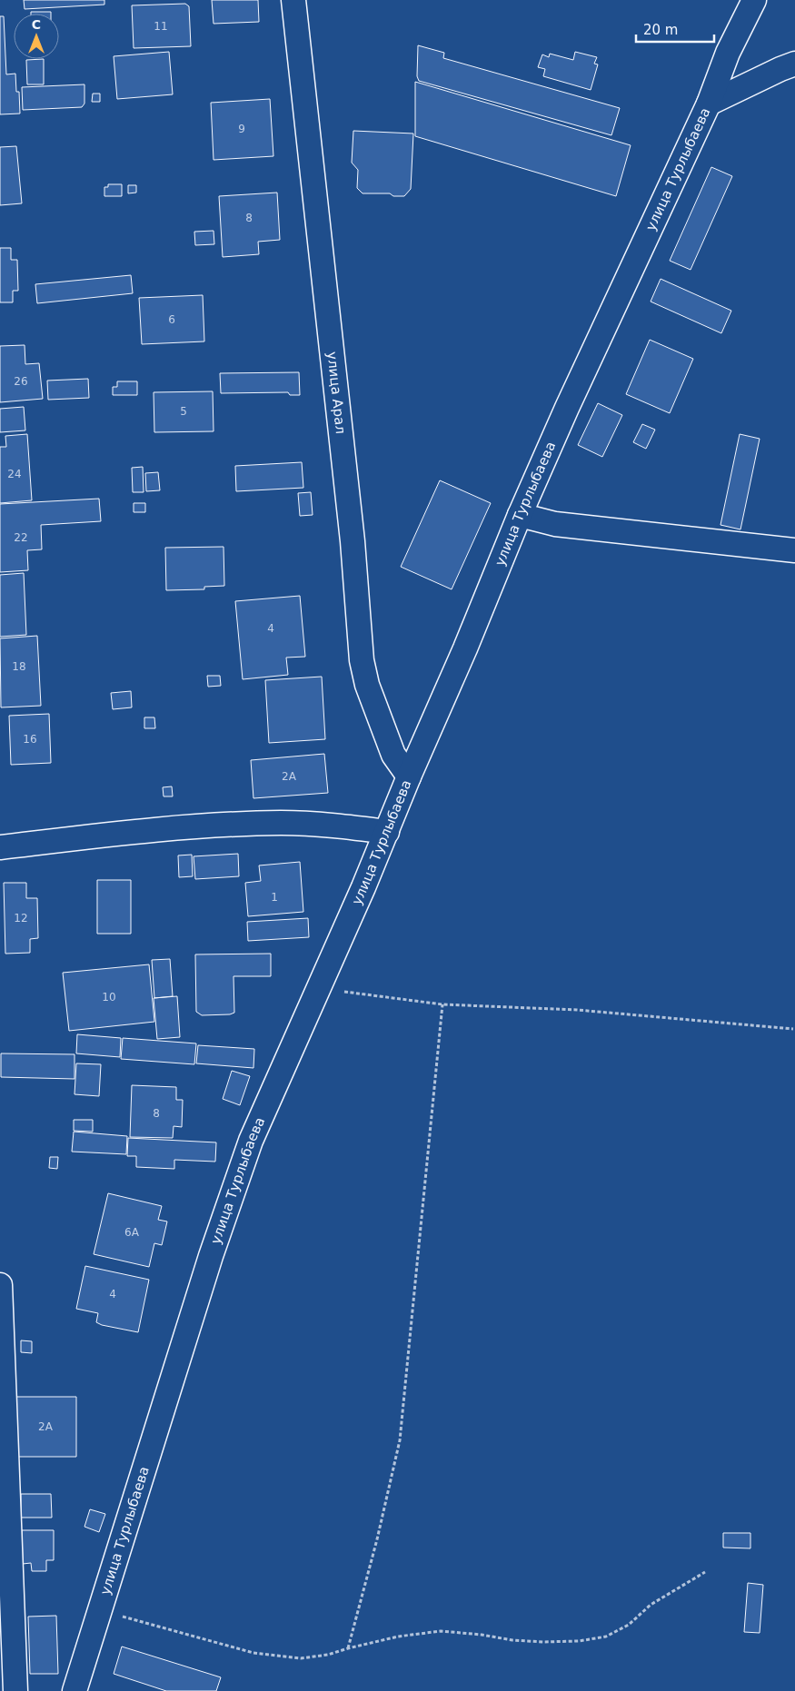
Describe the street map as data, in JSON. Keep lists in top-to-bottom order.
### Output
{
  "streets": {
    "street": ["улица Турлыбаева", "улица Арал"]
  },
  "crossings": [
    ["улица Турлыбаева", "улица Арал"]
  ],
  "house_numbers": [
    "11",
    "9",
    "8",
    "6",
    "26",
    "5",
    "24",
    "22",
    "4",
    "18",
    "16",
    "2А",
    "1",
    "12",
    "10",
    "8",
    "6А",
    "4",
    "2А"
  ],
  "scale_bar": "20 m",
  "north": "top"
}
